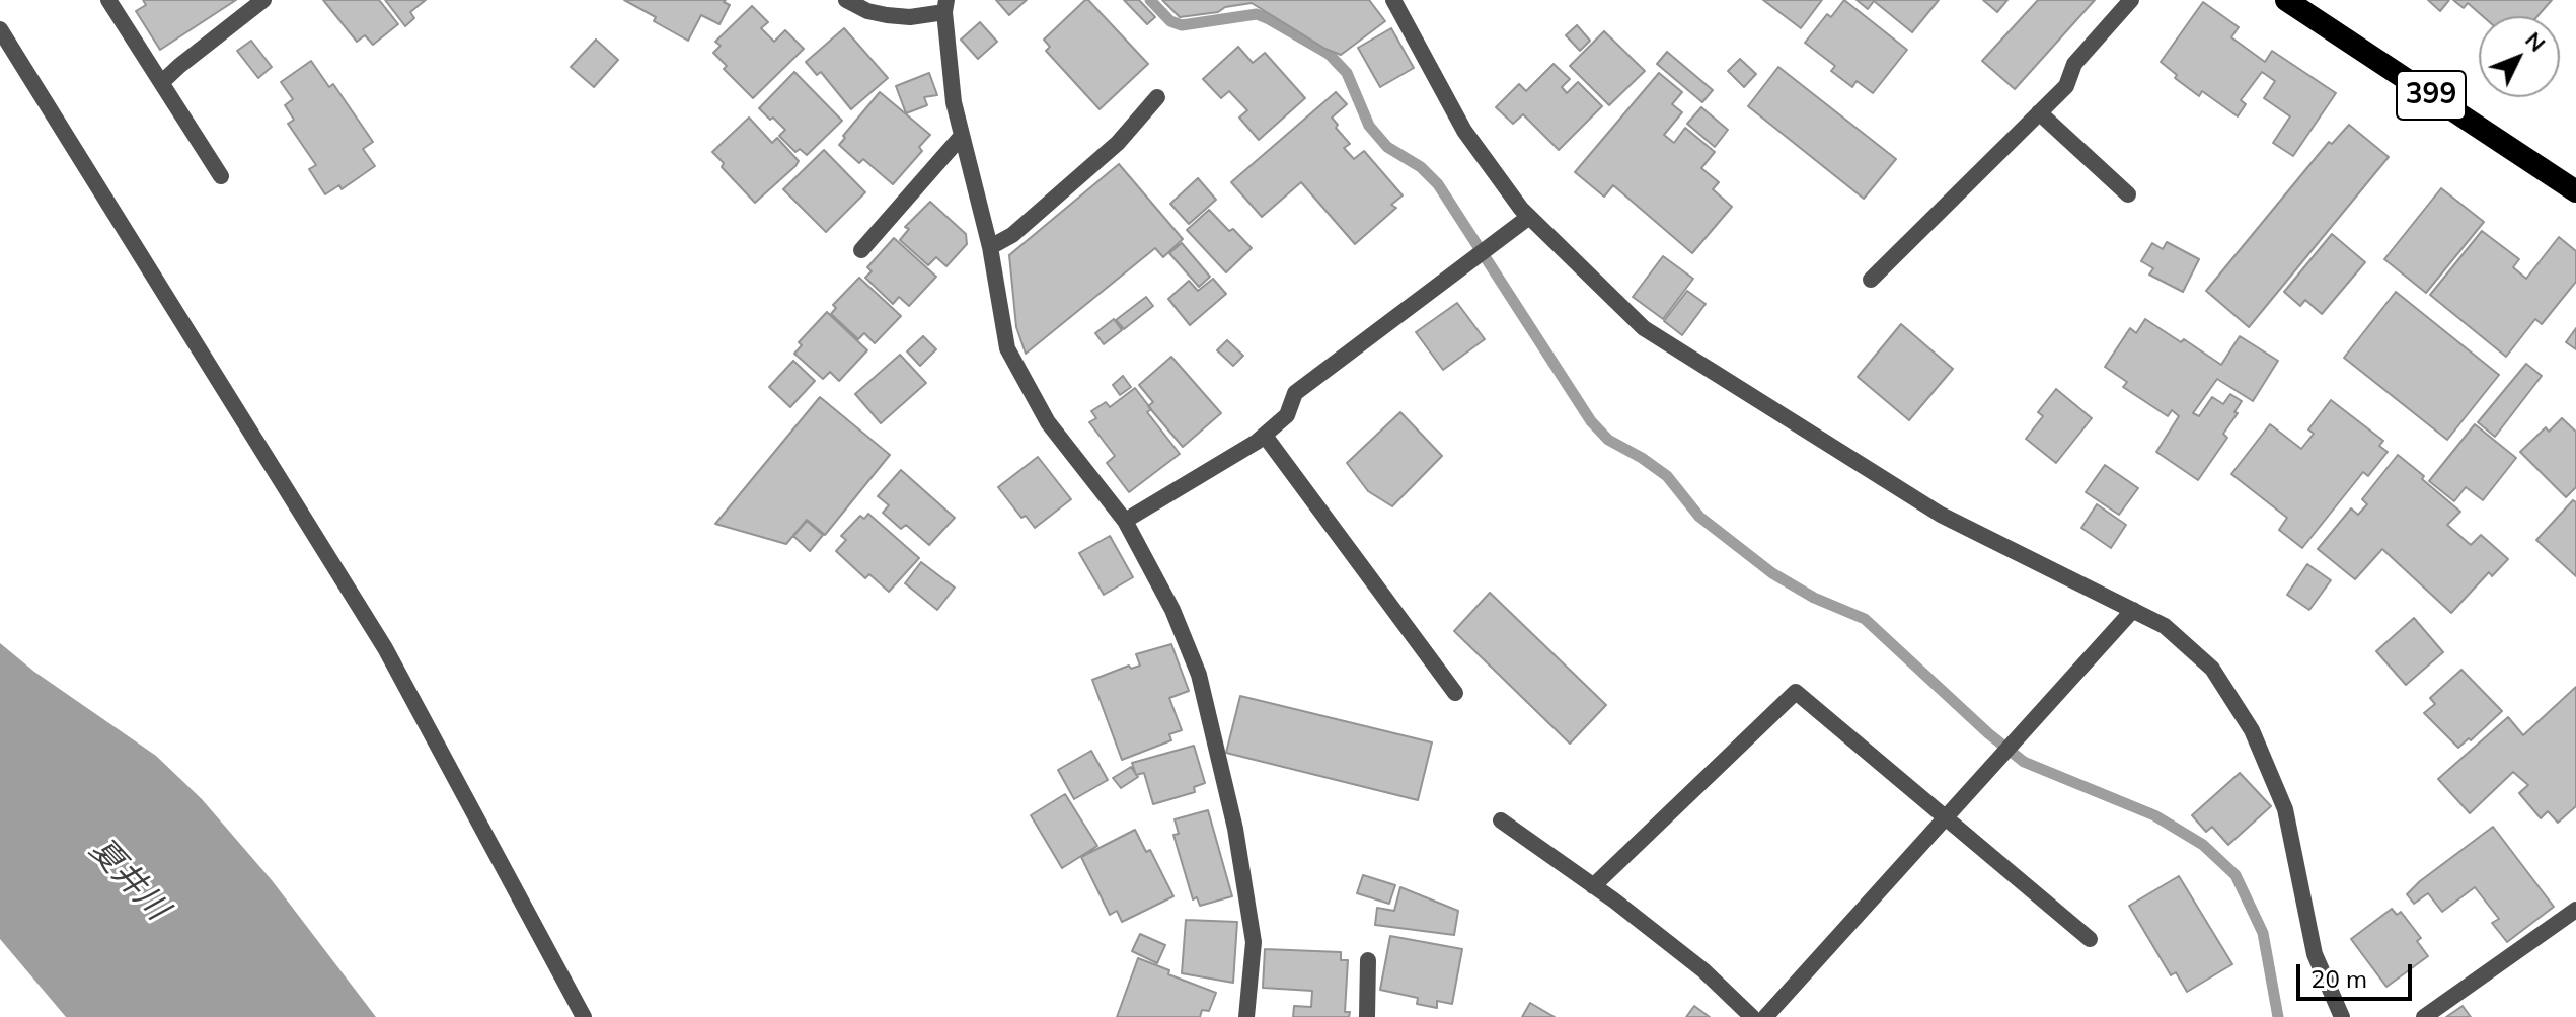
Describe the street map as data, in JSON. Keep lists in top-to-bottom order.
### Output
{
  "streets": {
    "highway": ["399"]
  },
  "water": ["夏井川"],
  "scale_bar": "20 m",
  "north": "top right"
}
